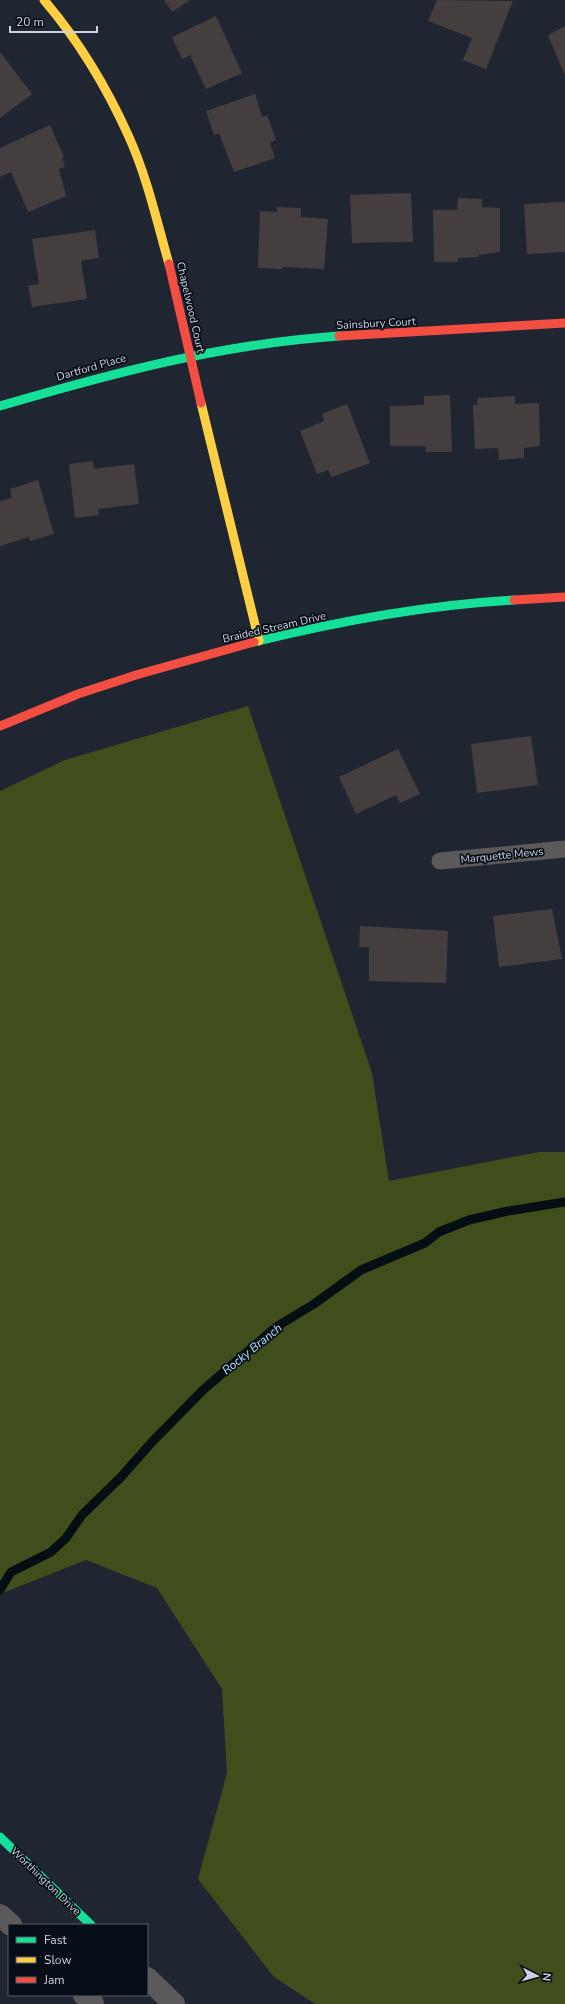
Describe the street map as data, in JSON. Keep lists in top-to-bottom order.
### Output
{
  "streets": {
    "street": [
      "Chapelwood Court",
      "Sainsbury Court",
      "Dartford Place",
      "Braided Stream Drive",
      "Worthington Drive"
    ],
    "lane": ["Marquette Mews"]
  },
  "crossings": [
    ["Chapelwood Court", "Sainsbury Court"],
    ["Chapelwood Court", "Dartford Place"],
    ["Chapelwood Court", "Braided Stream Drive"],
    ["Sainsbury Court", "Dartford Place"]
  ],
  "water": ["Rocky Branch"],
  "legend": ["Fast", "Slow", "Jam"],
  "scale_bar": "20 m",
  "north": "right"
}
